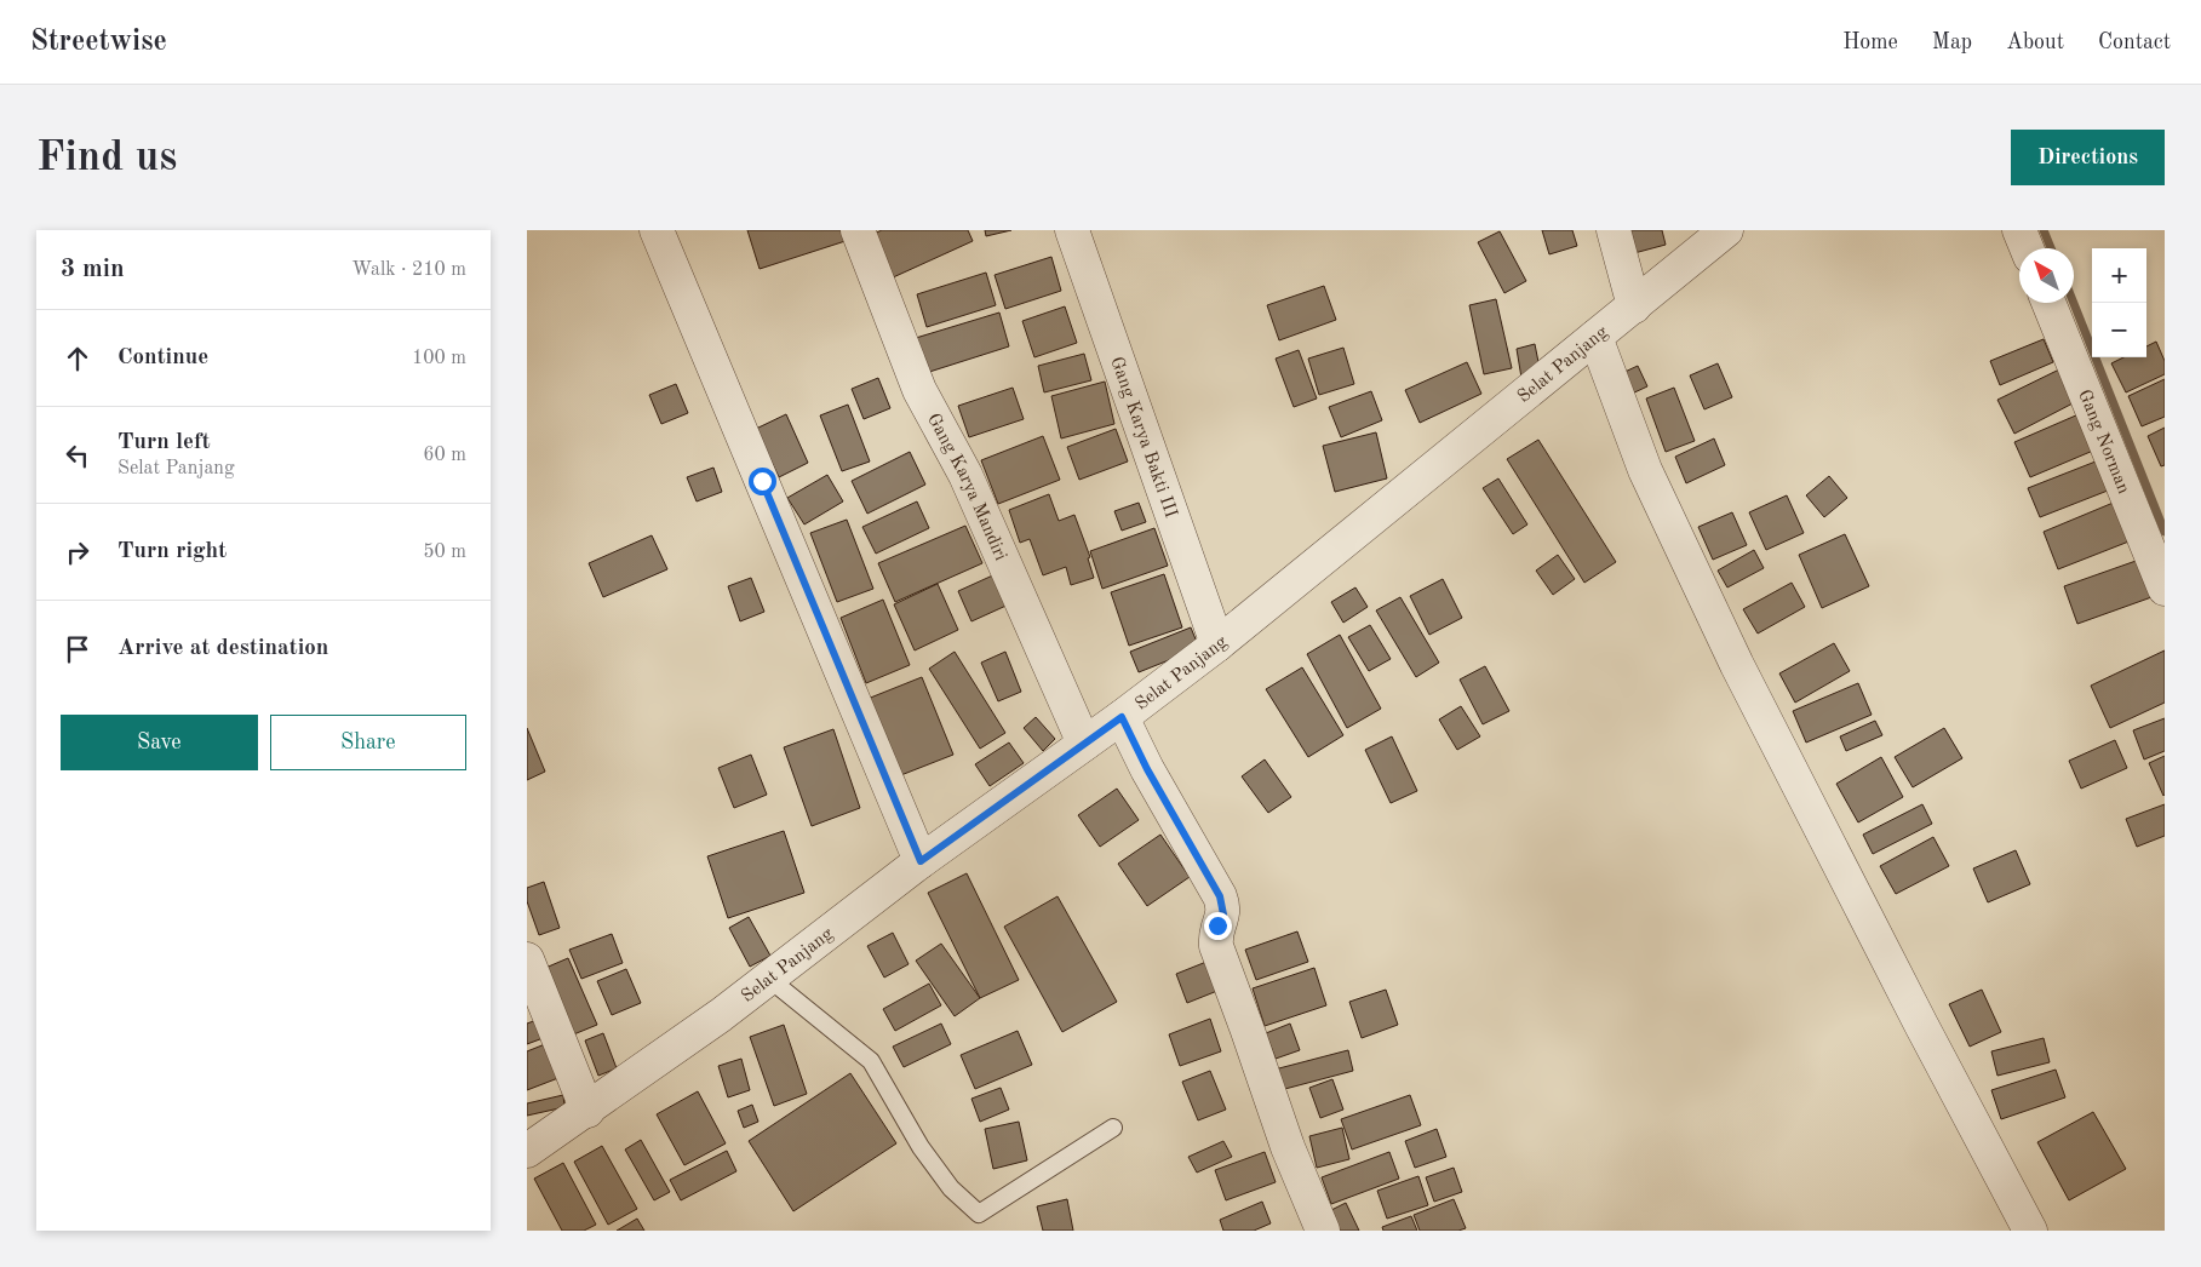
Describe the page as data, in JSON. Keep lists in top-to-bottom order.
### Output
{
  "streets": {
    "street": [
      "Selat Panjang",
      "Gang Karya Bakti III",
      "Gang Norman",
      "Gang Karya Mandiri"
    ]
  },
  "crossings": [
    ["Selat Panjang", "Gang Karya Bakti III"],
    ["Selat Panjang", "Gang Karya Mandiri"]
  ],
  "north": "top left",
  "page": {
    "header": "Streetwise",
    "nav": [
      "Home",
      "Map",
      "About",
      "Contact"
    ],
    "buttons": [
      "Directions",
      ["Save", "Share"]
    ],
    "title": "Find us",
    "heading": ["3 min", "Walk · 210 m"],
    "map_buttons": ["+", "−"],
    "list": [
      ["Continue", "100 m"],
      ["Turn left", "Selat Panjang", "60 m"],
      ["Turn right", "50 m"],
      "Arrive at destination"
    ]
  }
}
